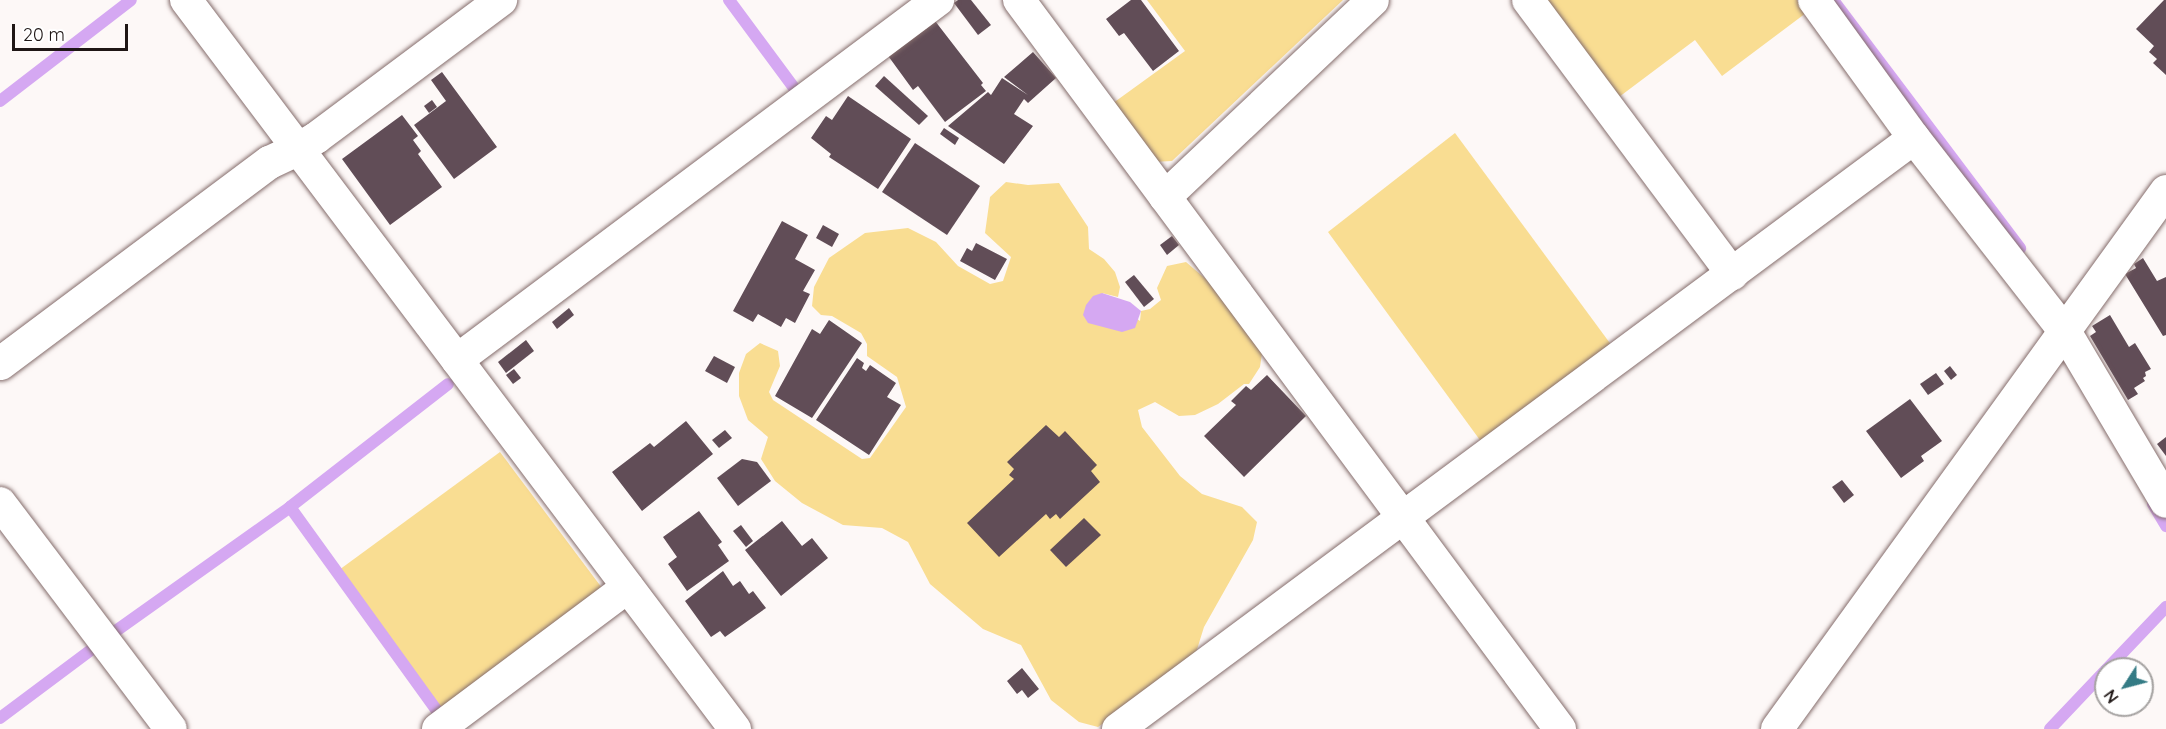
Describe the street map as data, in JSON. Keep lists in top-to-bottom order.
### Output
{
  "scale_bar": "20 m",
  "north": "bottom left"
}
